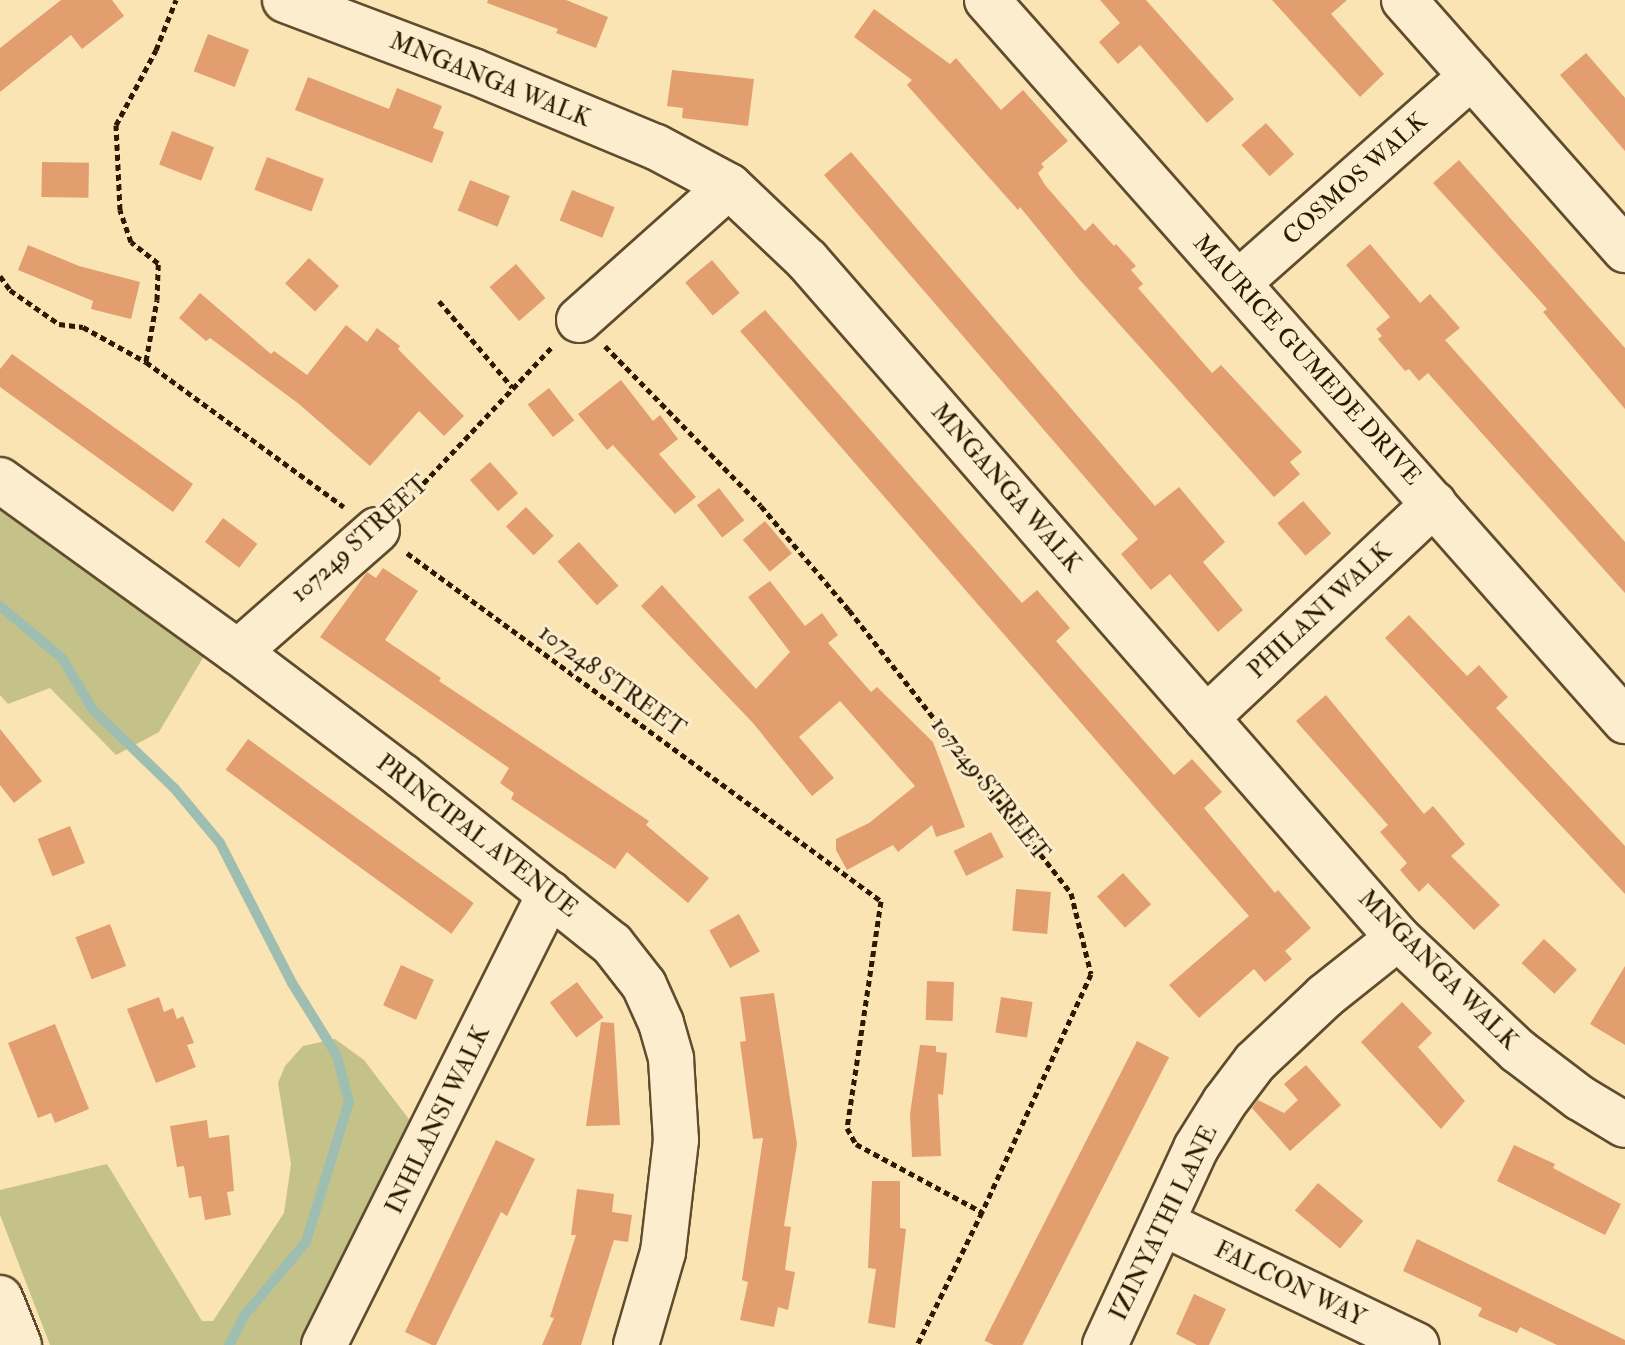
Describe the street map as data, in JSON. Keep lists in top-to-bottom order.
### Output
{
  "streets": {
    "street": [
      "MNGANGA WALK",
      "COSMOS WALK",
      "MAURICE GUMEDE DRIVE",
      "107249 STREET",
      "PHILANI WALK",
      "PRINCIPAL AVENUE",
      "INHLANSI WALK",
      "IZINYATHI LANE",
      "FALCON WAY"
    ],
    "path": ["107248 STREET"]
  },
  "crossings": [
    ["MNGANGA WALK", "PHILANI WALK"],
    ["MNGANGA WALK", "IZINYATHI LANE"],
    ["COSMOS WALK", "MAURICE GUMEDE DRIVE"],
    ["MAURICE GUMEDE DRIVE", "PHILANI WALK"],
    ["107249 STREET", "107248 STREET"],
    ["107249 STREET", "PRINCIPAL AVENUE"],
    ["PRINCIPAL AVENUE", "INHLANSI WALK"],
    ["IZINYATHI LANE", "FALCON WAY"]
  ]
}
